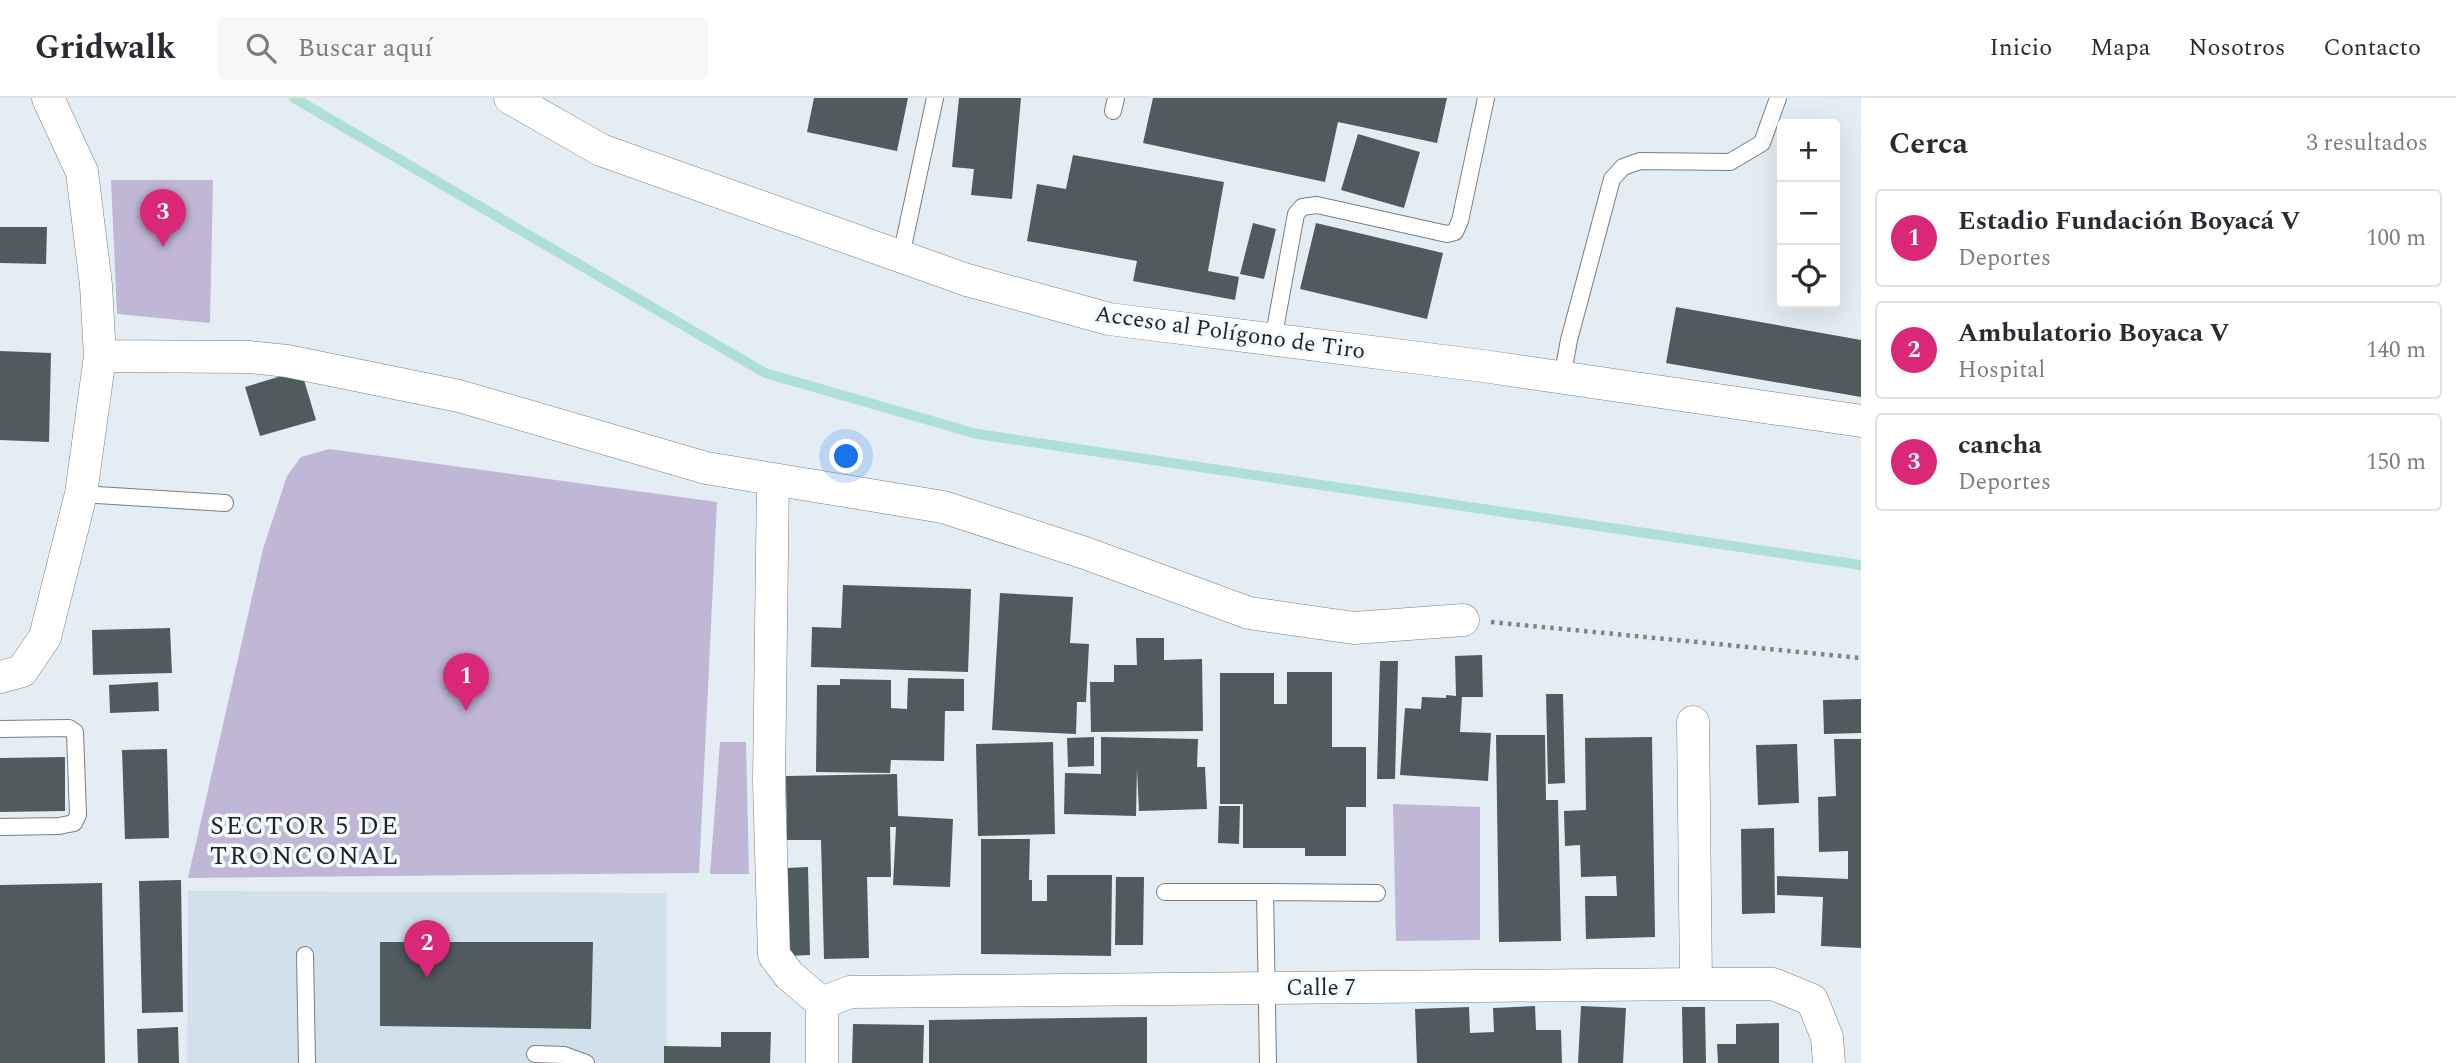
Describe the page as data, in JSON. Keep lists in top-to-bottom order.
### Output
{
  "streets": {
    "street": ["Acceso al Polígono de Tiro", "Calle 7"]
  },
  "districts": ["SECTOR 5 DE TRONCONAL"],
  "page": {
    "header": "Gridwalk",
    "search": "Buscar aquí",
    "nav": [
      "Inicio",
      "Mapa",
      "Nosotros",
      "Contacto"
    ],
    "heading": ["Cerca", "3 resultados"],
    "map_buttons": ["+", "−"],
    "pins": ["3", "1", "2"],
    "list": [
      {
        "mark": "1",
        "name": "Estadio Fundación Boyacá V",
        "note": "Deportes",
        "value": "100 m"
      },
      {
        "mark": "2",
        "name": "Ambulatorio Boyaca V",
        "note": "Hospital",
        "value": "140 m"
      },
      {
        "mark": "3",
        "name": "cancha",
        "note": "Deportes",
        "value": "150 m"
      }
    ]
  }
}
